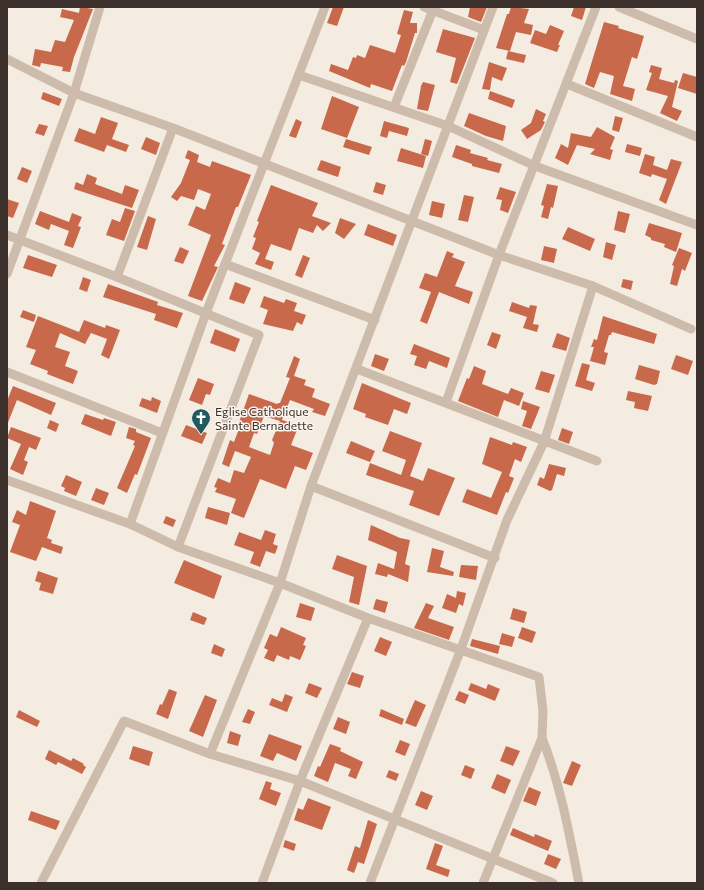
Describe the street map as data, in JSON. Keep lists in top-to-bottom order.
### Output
{
  "places": {
    "church": ["Eglise Catholique Sainte Bernadette"]
  }
}
